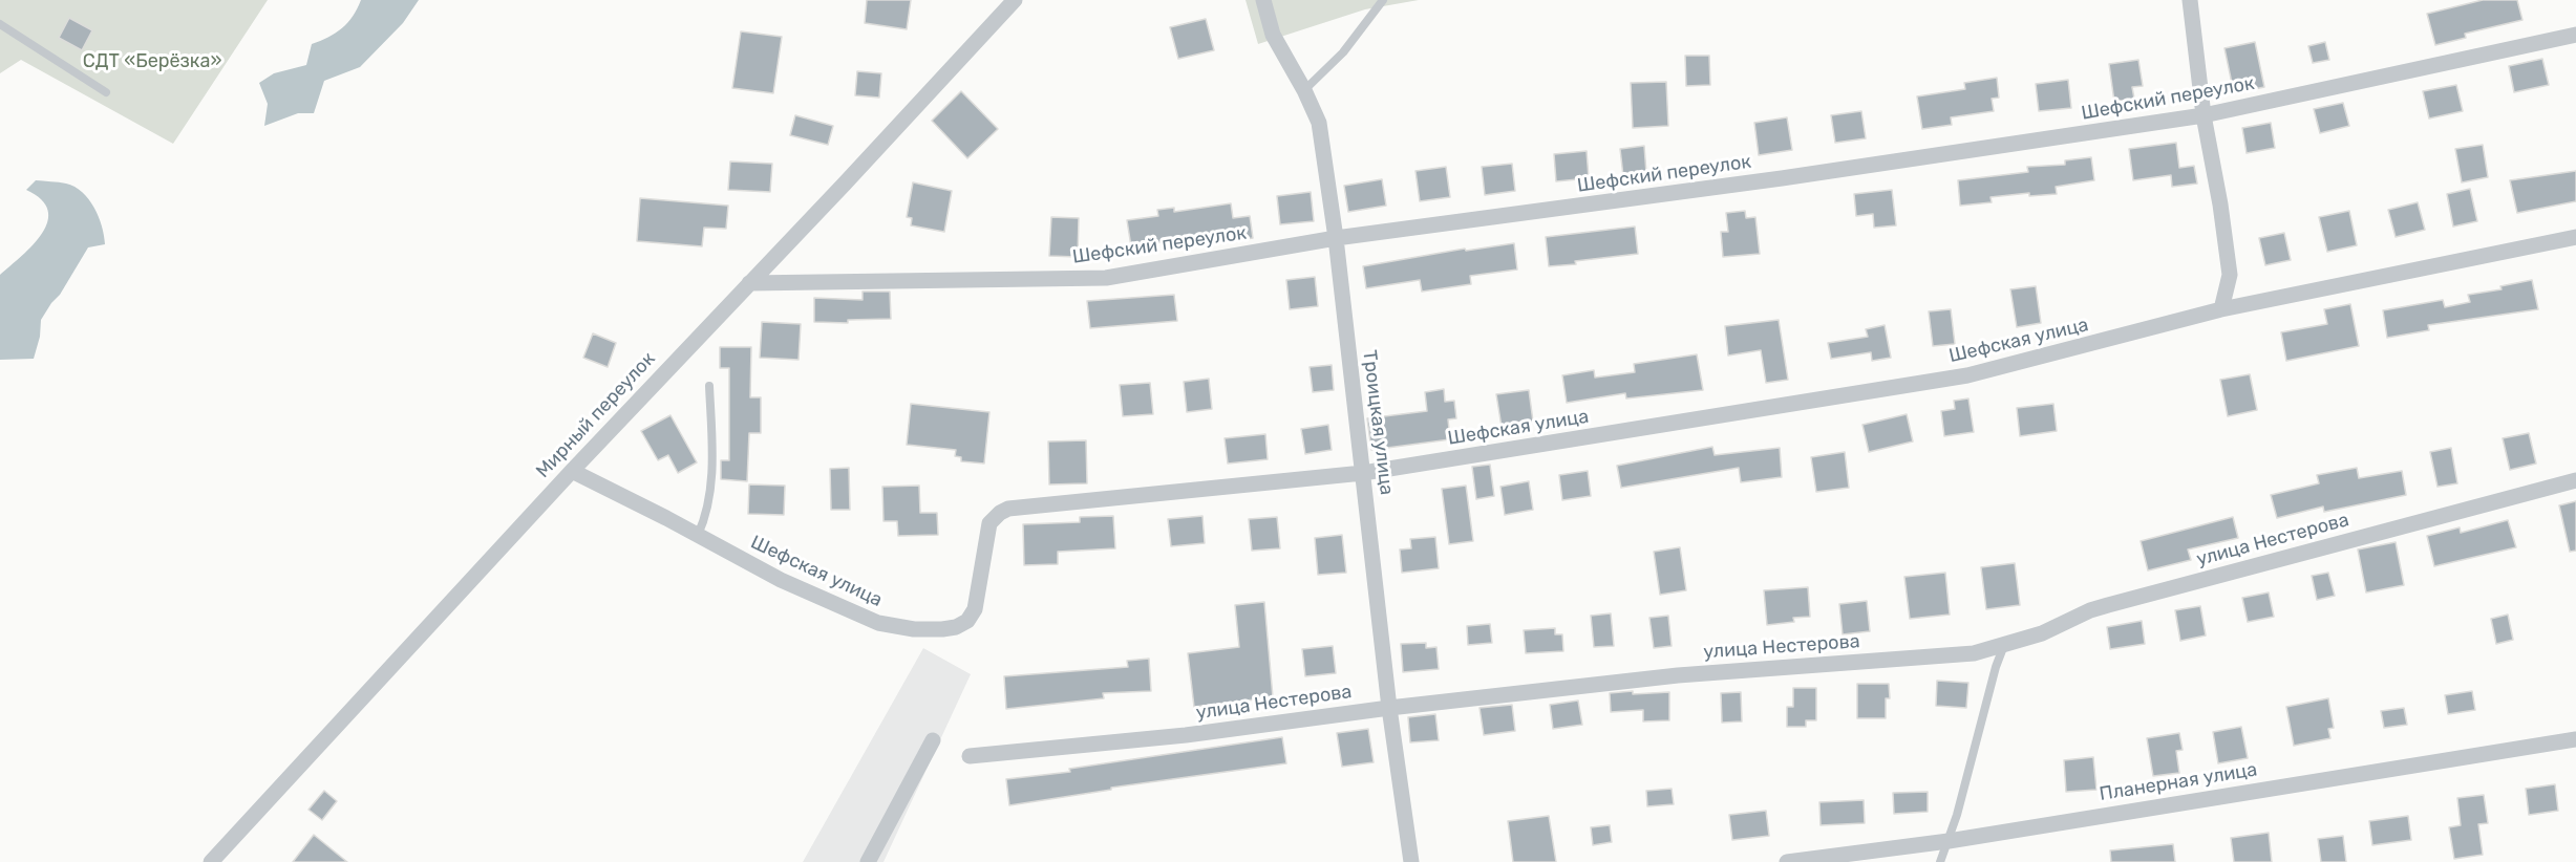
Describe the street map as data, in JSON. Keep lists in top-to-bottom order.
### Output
{
  "streets": {
    "street": [
      "Шефский переулок",
      "Шефская улица",
      "Мирный переулок",
      "Троицкая улица",
      "улица Нестерова",
      "Планерная улица"
    ]
  },
  "crossings": [
    ["Шефский переулок", "Мирный переулок"],
    ["Шефский переулок", "Троицкая улица"],
    ["Шефская улица", "Мирный переулок"],
    ["Шефская улица", "Троицкая улица"],
    ["Троицкая улица", "улица Нестерова"]
  ],
  "parks": ["СДТ «Берёзка»"]
}
